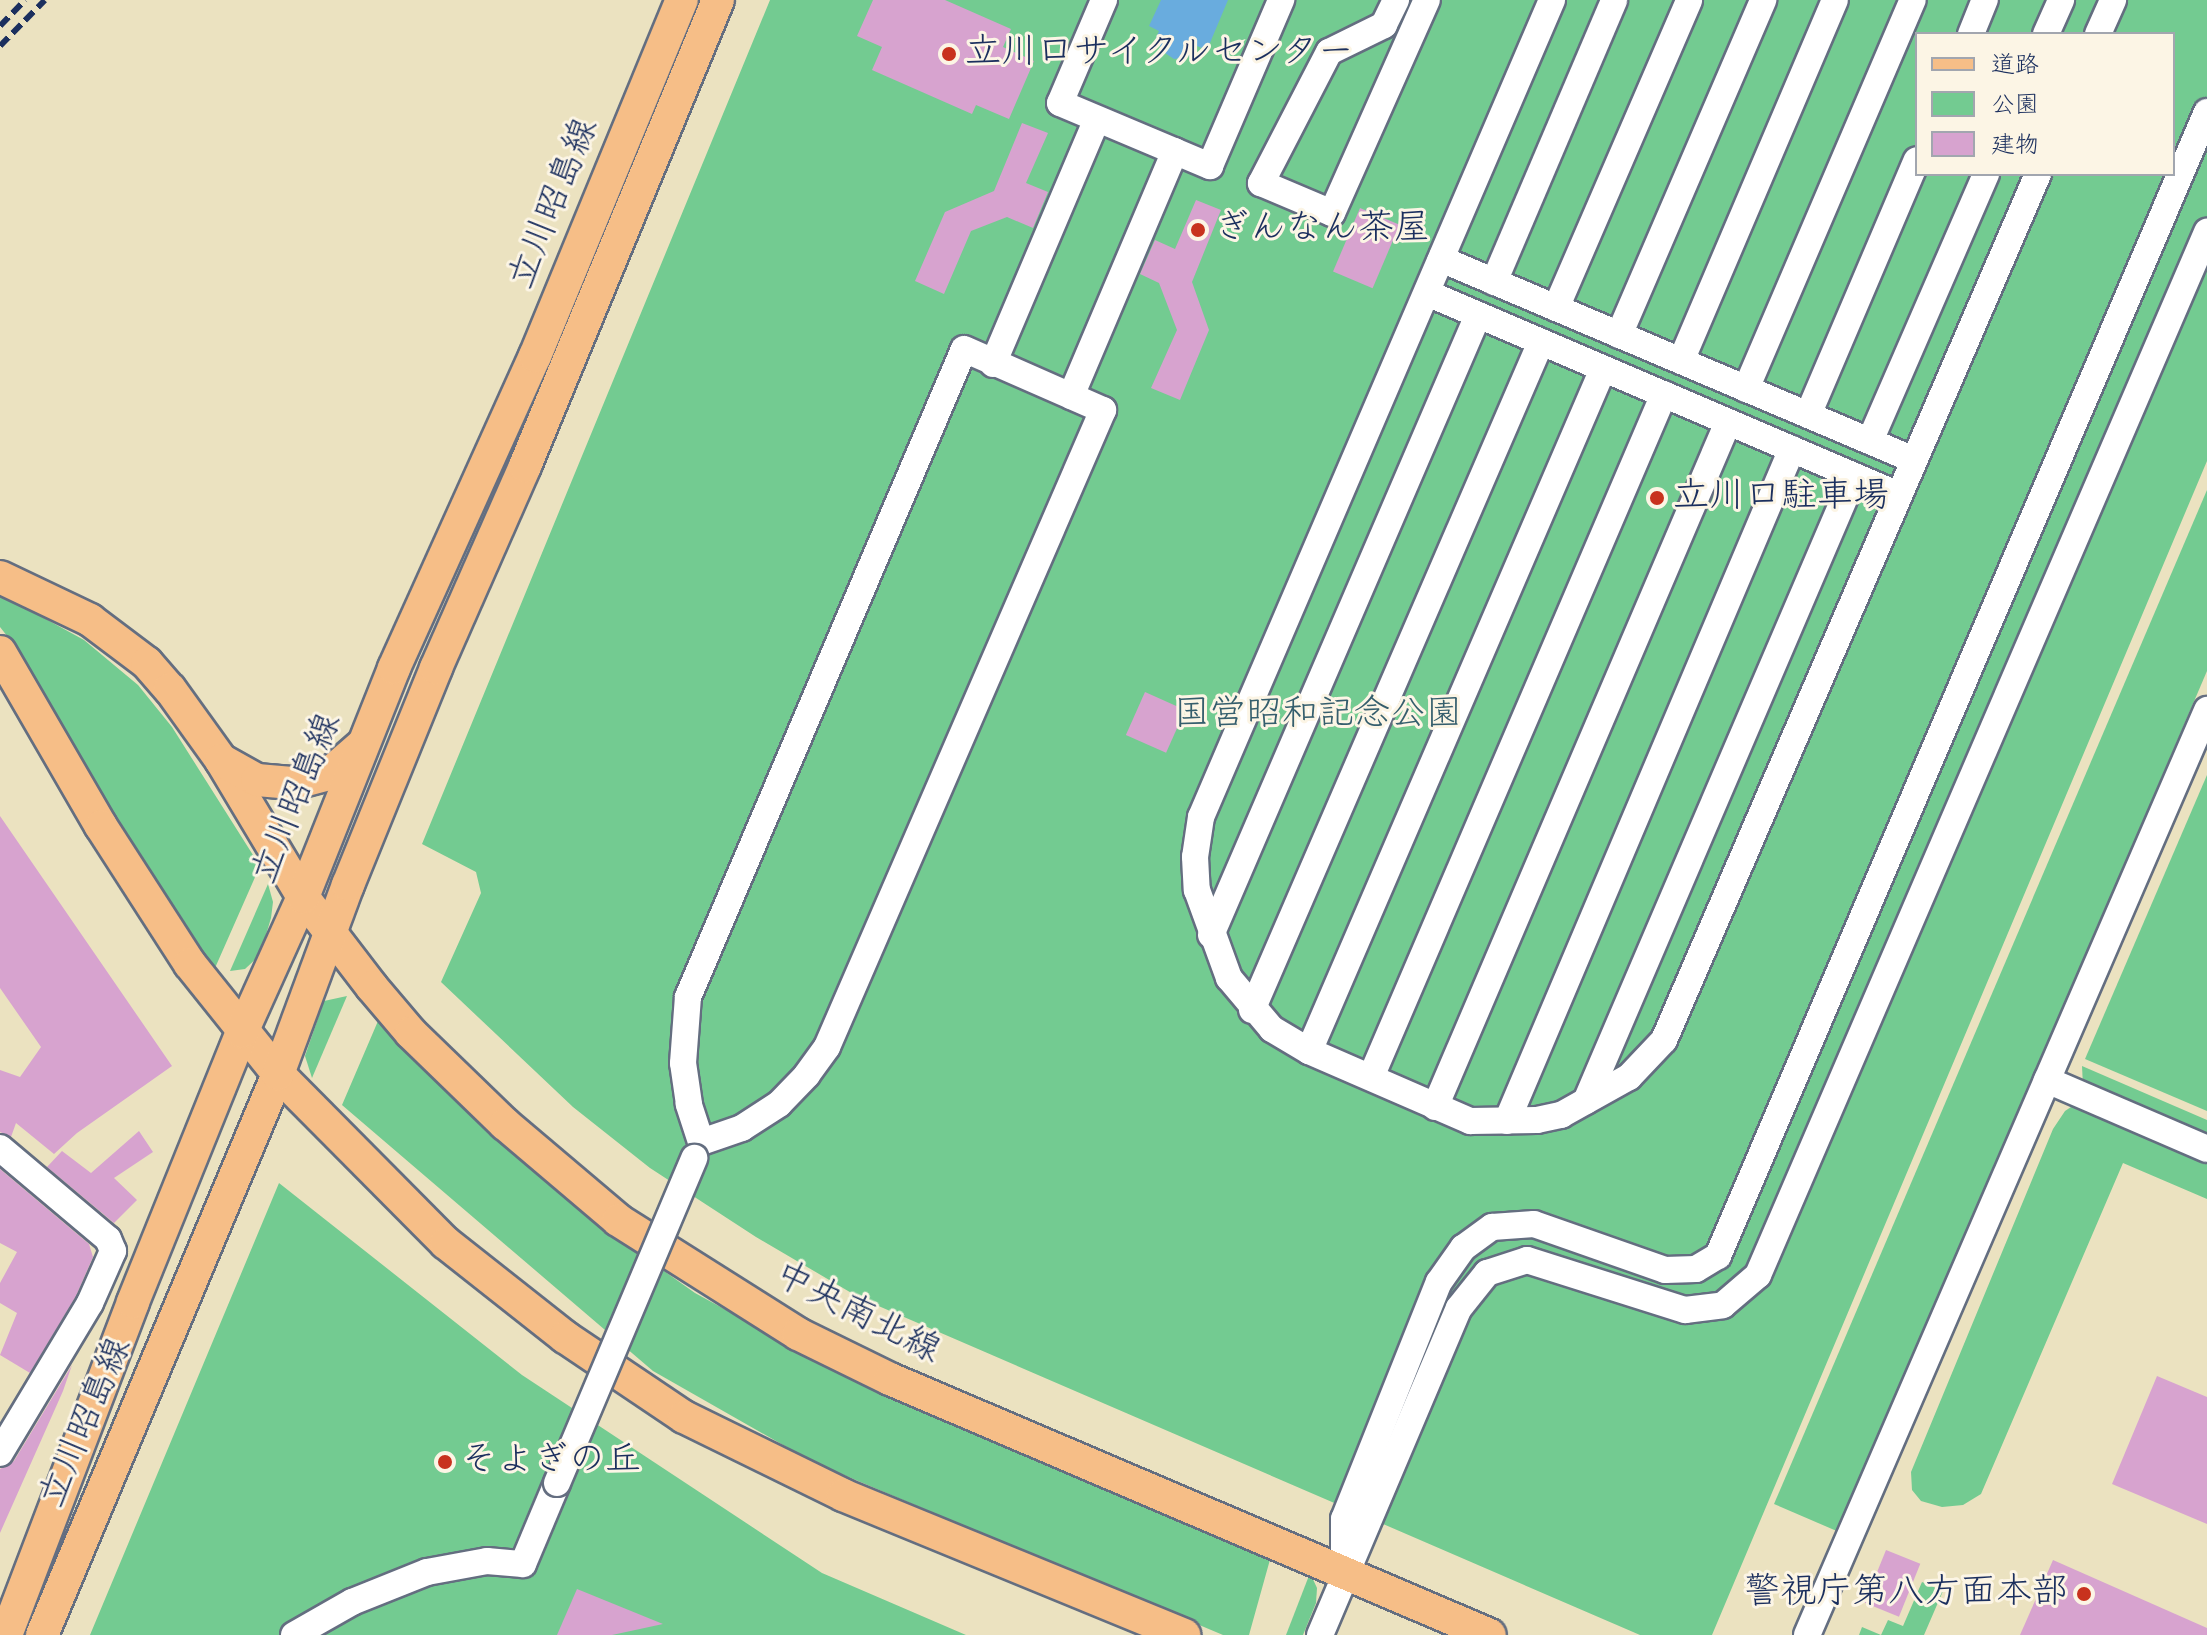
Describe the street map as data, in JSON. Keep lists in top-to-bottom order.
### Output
{
  "streets": {
    "main road": ["立川昭島線", "中央南北線"]
  },
  "crossings": [
    ["立川昭島線", "中央南北線"]
  ],
  "parks": ["国営昭和記念公園"],
  "places": [
    "立川口サイクルセンター",
    "ぎんなん茶屋",
    "立川口駐車場",
    "そよぎの丘",
    "警視庁第八方面本部"
  ],
  "legend": ["道路", "公園", "建物"]
}
